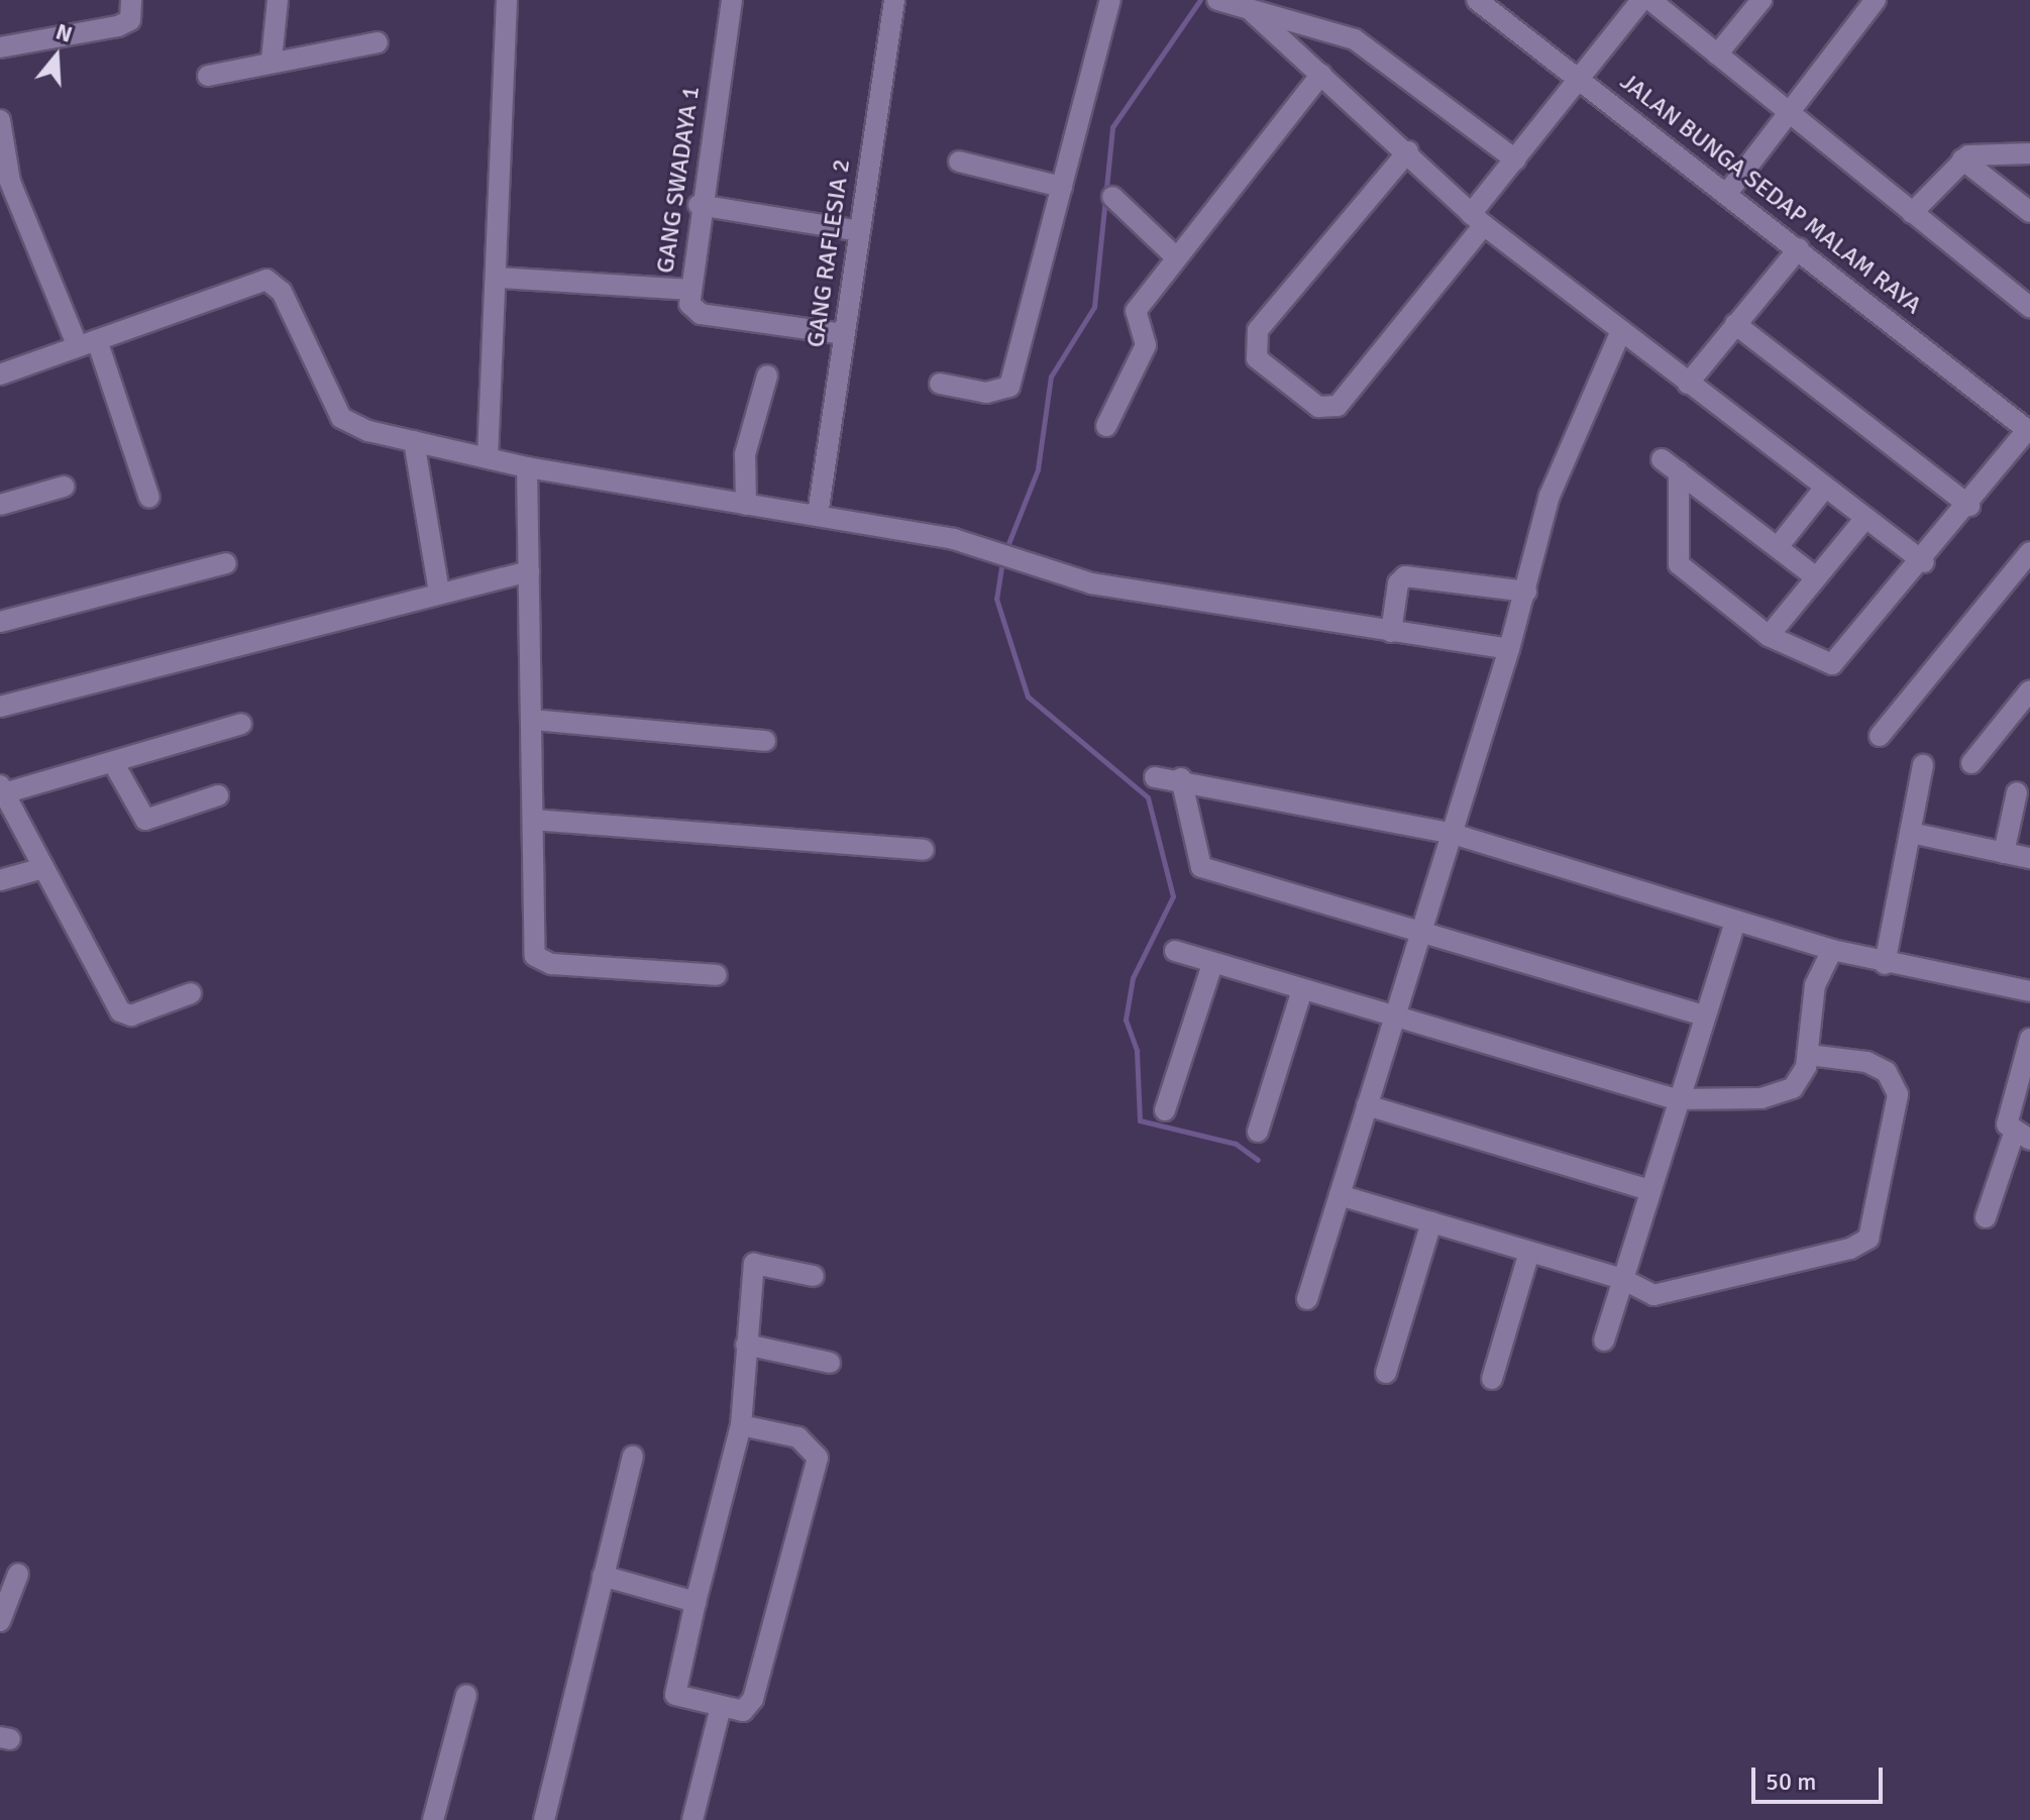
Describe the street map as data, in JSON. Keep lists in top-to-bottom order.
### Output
{
  "streets": {
    "street": ["GANG SWADAYA 1", "JALAN BUNGA SEDAP MALAM RAYA", "GANG RAFLESIA 2"]
  },
  "crossings": [
    ["GANG SWADAYA 1", "GANG RAFLESIA 2"]
  ],
  "scale_bar": "50 m",
  "north": "top"
}
